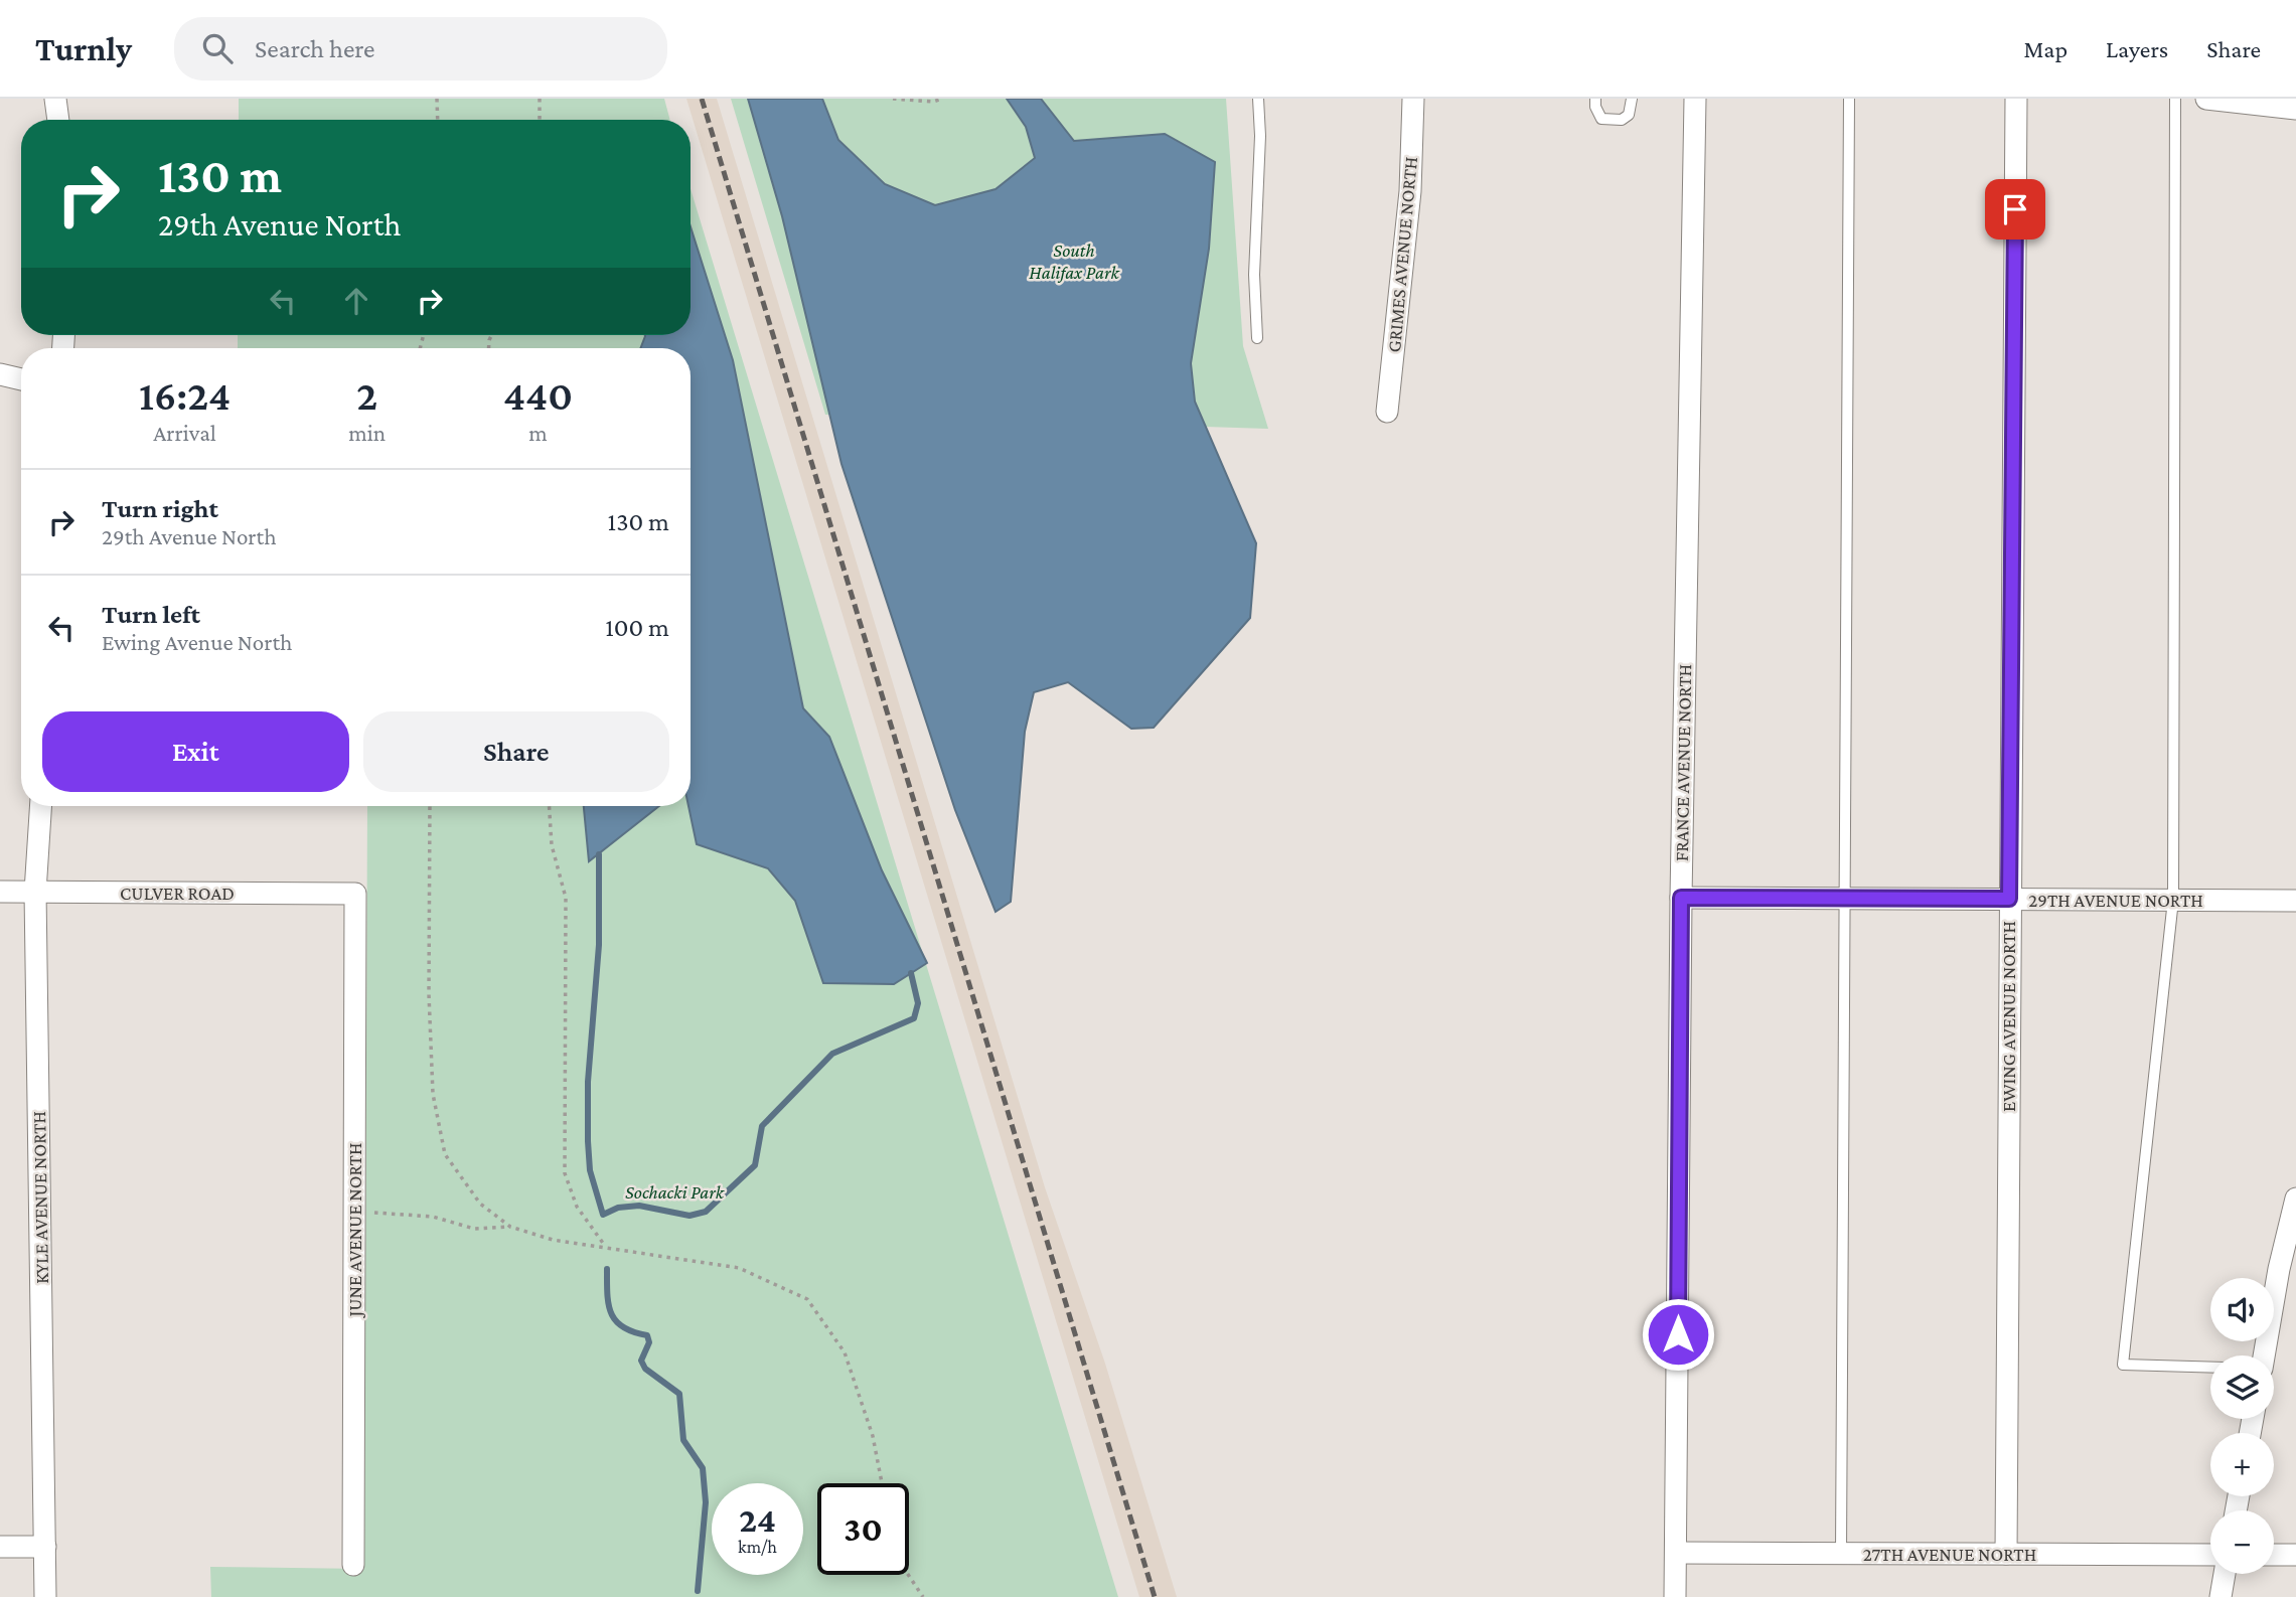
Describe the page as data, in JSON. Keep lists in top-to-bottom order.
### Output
{
  "streets": {
    "street": [
      "GRIMES AVENUE NORTH",
      "FRANCE AVENUE NORTH",
      "CULVER ROAD",
      "29TH AVENUE NORTH",
      "EWING AVENUE NORTH",
      "KYLE AVENUE NORTH",
      "JUNE AVENUE NORTH",
      "27TH AVENUE NORTH"
    ]
  },
  "crossings": [
    ["FRANCE AVENUE NORTH", "29TH AVENUE NORTH"],
    ["FRANCE AVENUE NORTH", "27TH AVENUE NORTH"],
    ["CULVER ROAD", "KYLE AVENUE NORTH"],
    ["CULVER ROAD", "JUNE AVENUE NORTH"],
    ["29TH AVENUE NORTH", "EWING AVENUE NORTH"],
    ["EWING AVENUE NORTH", "27TH AVENUE NORTH"]
  ],
  "parks": ["South Halifax Park", "Sochacki Park"],
  "page": {
    "header": "Turnly",
    "search": "Search here",
    "nav": ["Map", "Layers", "Share"],
    "turn": ["130 m", "29th Avenue North"],
    "eta": [
      "16:24",
      "Arrival",
      "2",
      "min",
      "440",
      "m"
    ],
    "list": [
      {
        "name": "Turn right",
        "note": "29th Avenue North",
        "value": "130 m"
      },
      {
        "name": "Turn left",
        "note": "Ewing Avenue North",
        "value": "100 m"
      }
    ],
    "buttons": ["Exit", "Share"],
    "map_buttons": ["+", "−"],
    "speed": "24 km/h",
    "limit": "30"
  }
}
